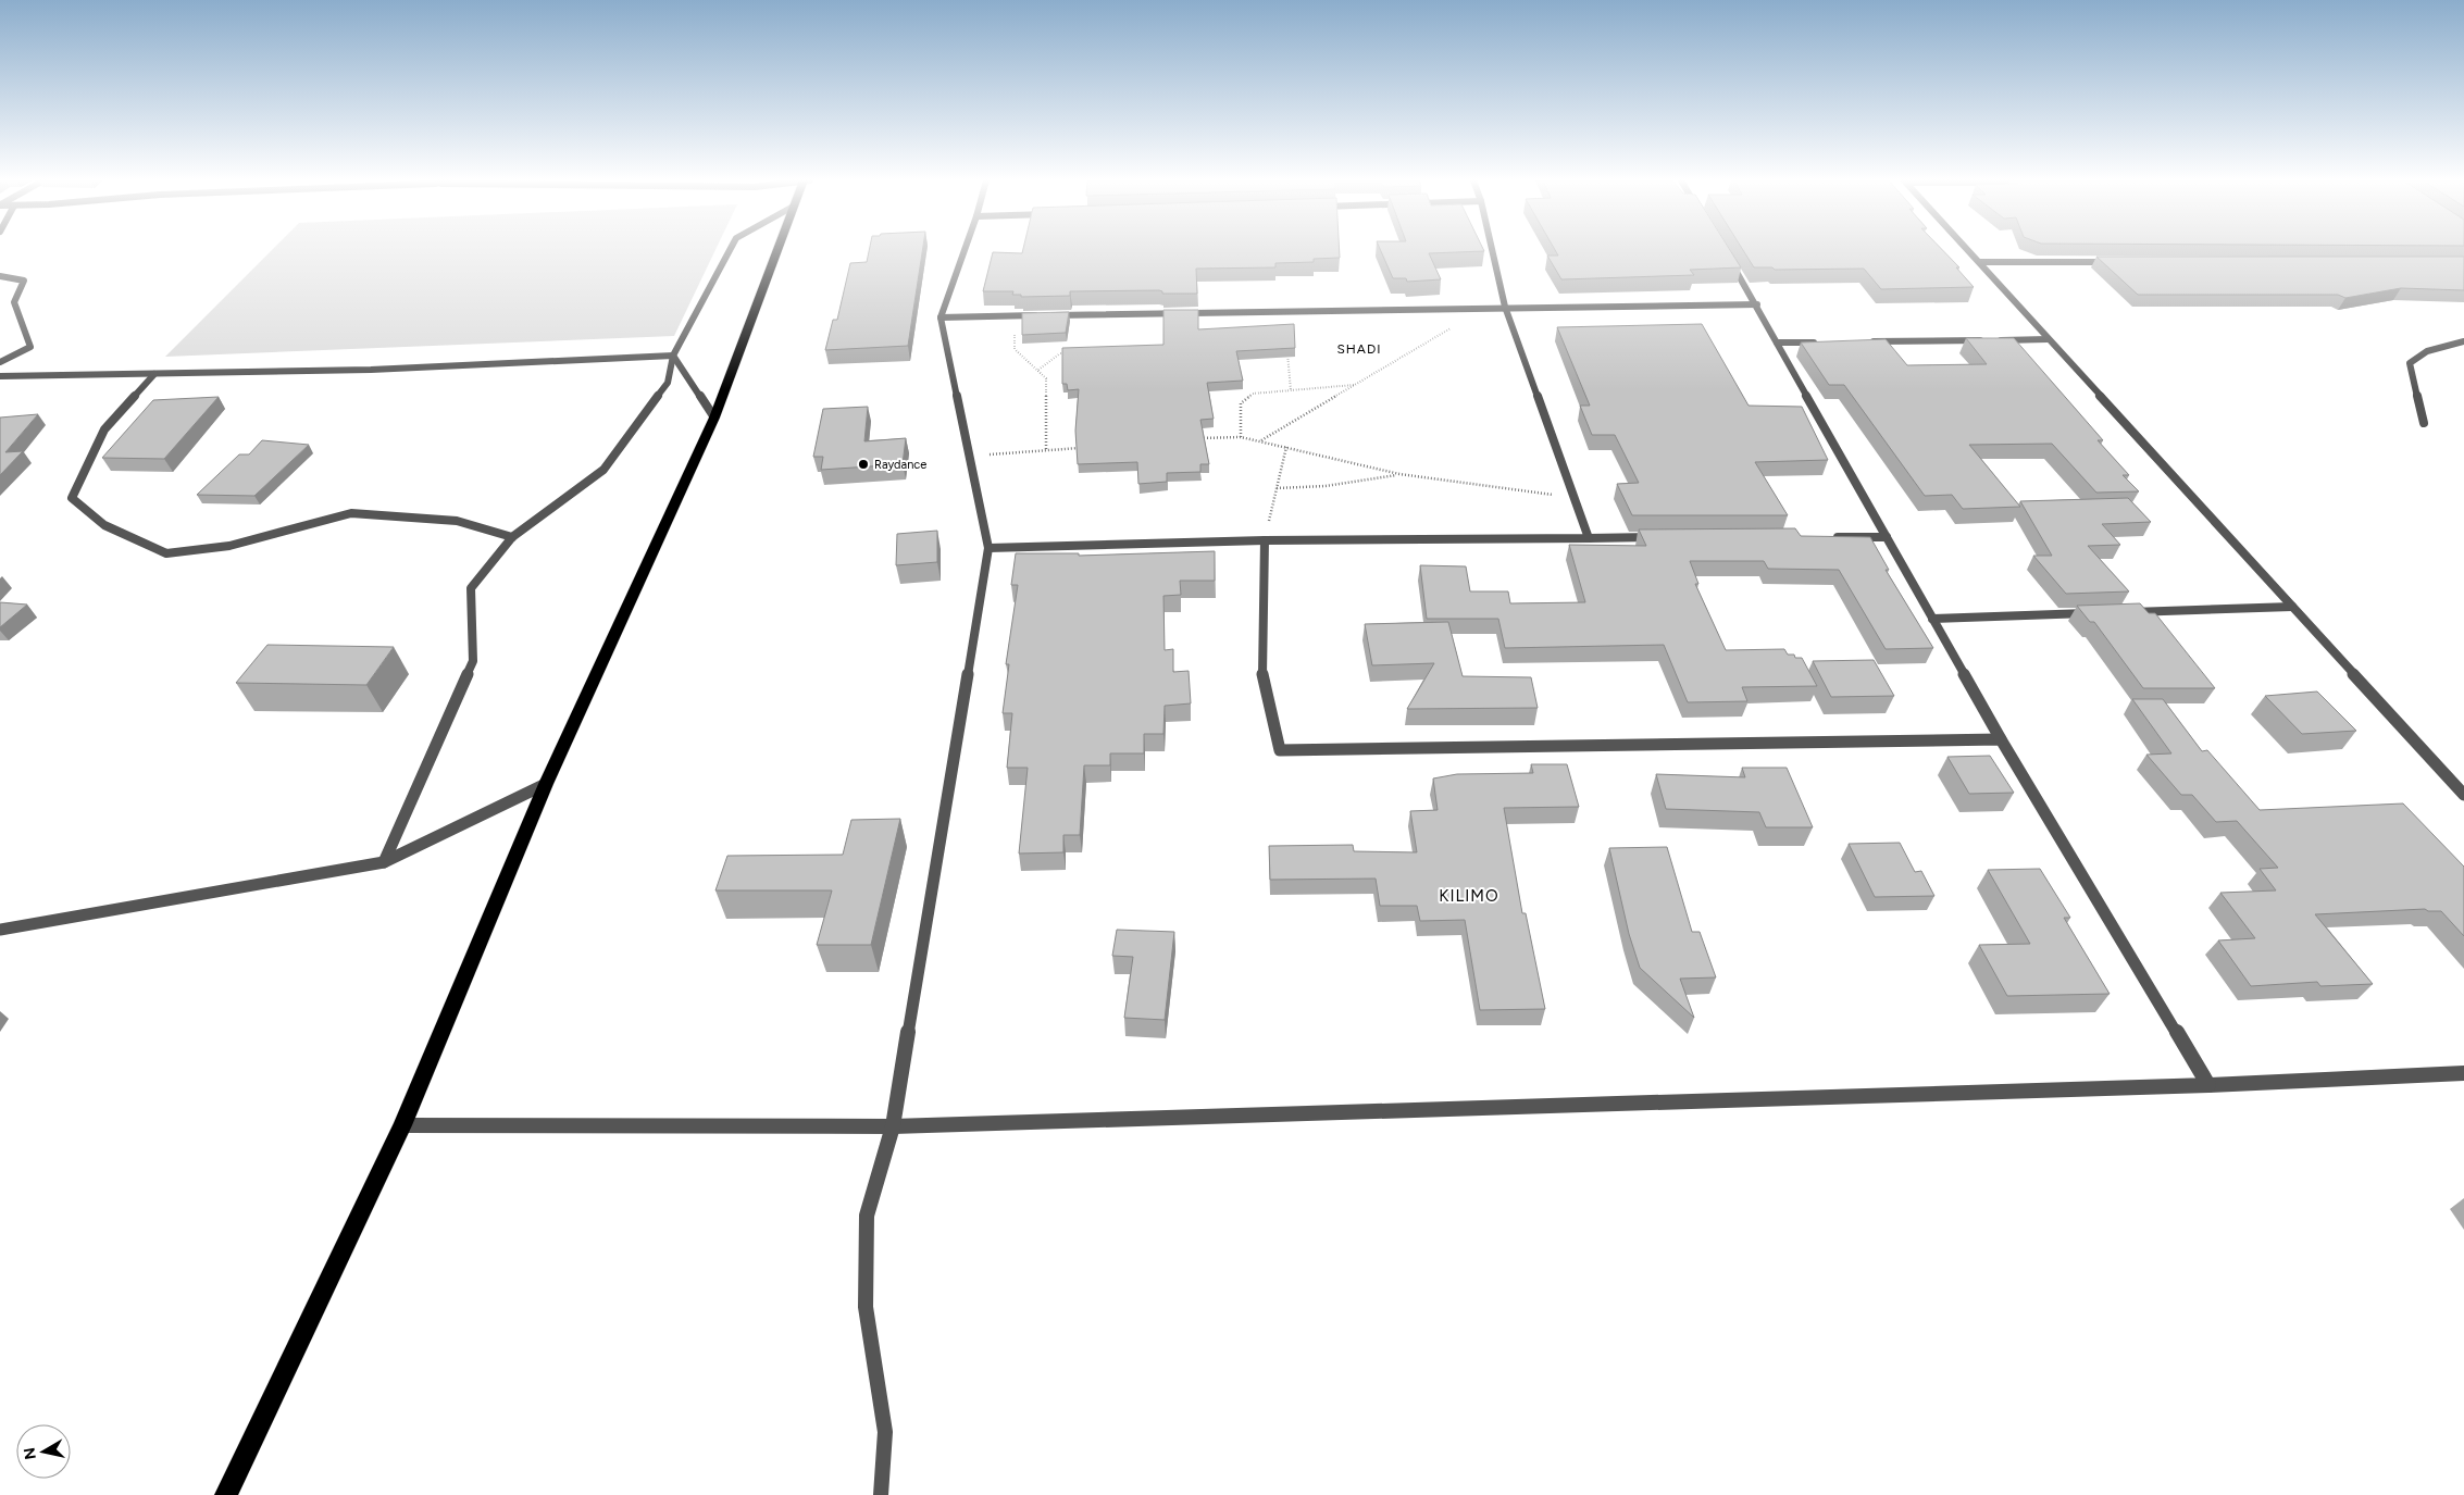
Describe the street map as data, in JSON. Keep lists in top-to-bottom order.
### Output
{
  "districts": ["SHADI", "KILIMO"],
  "places": ["Raydance"],
  "north": "left"
}
